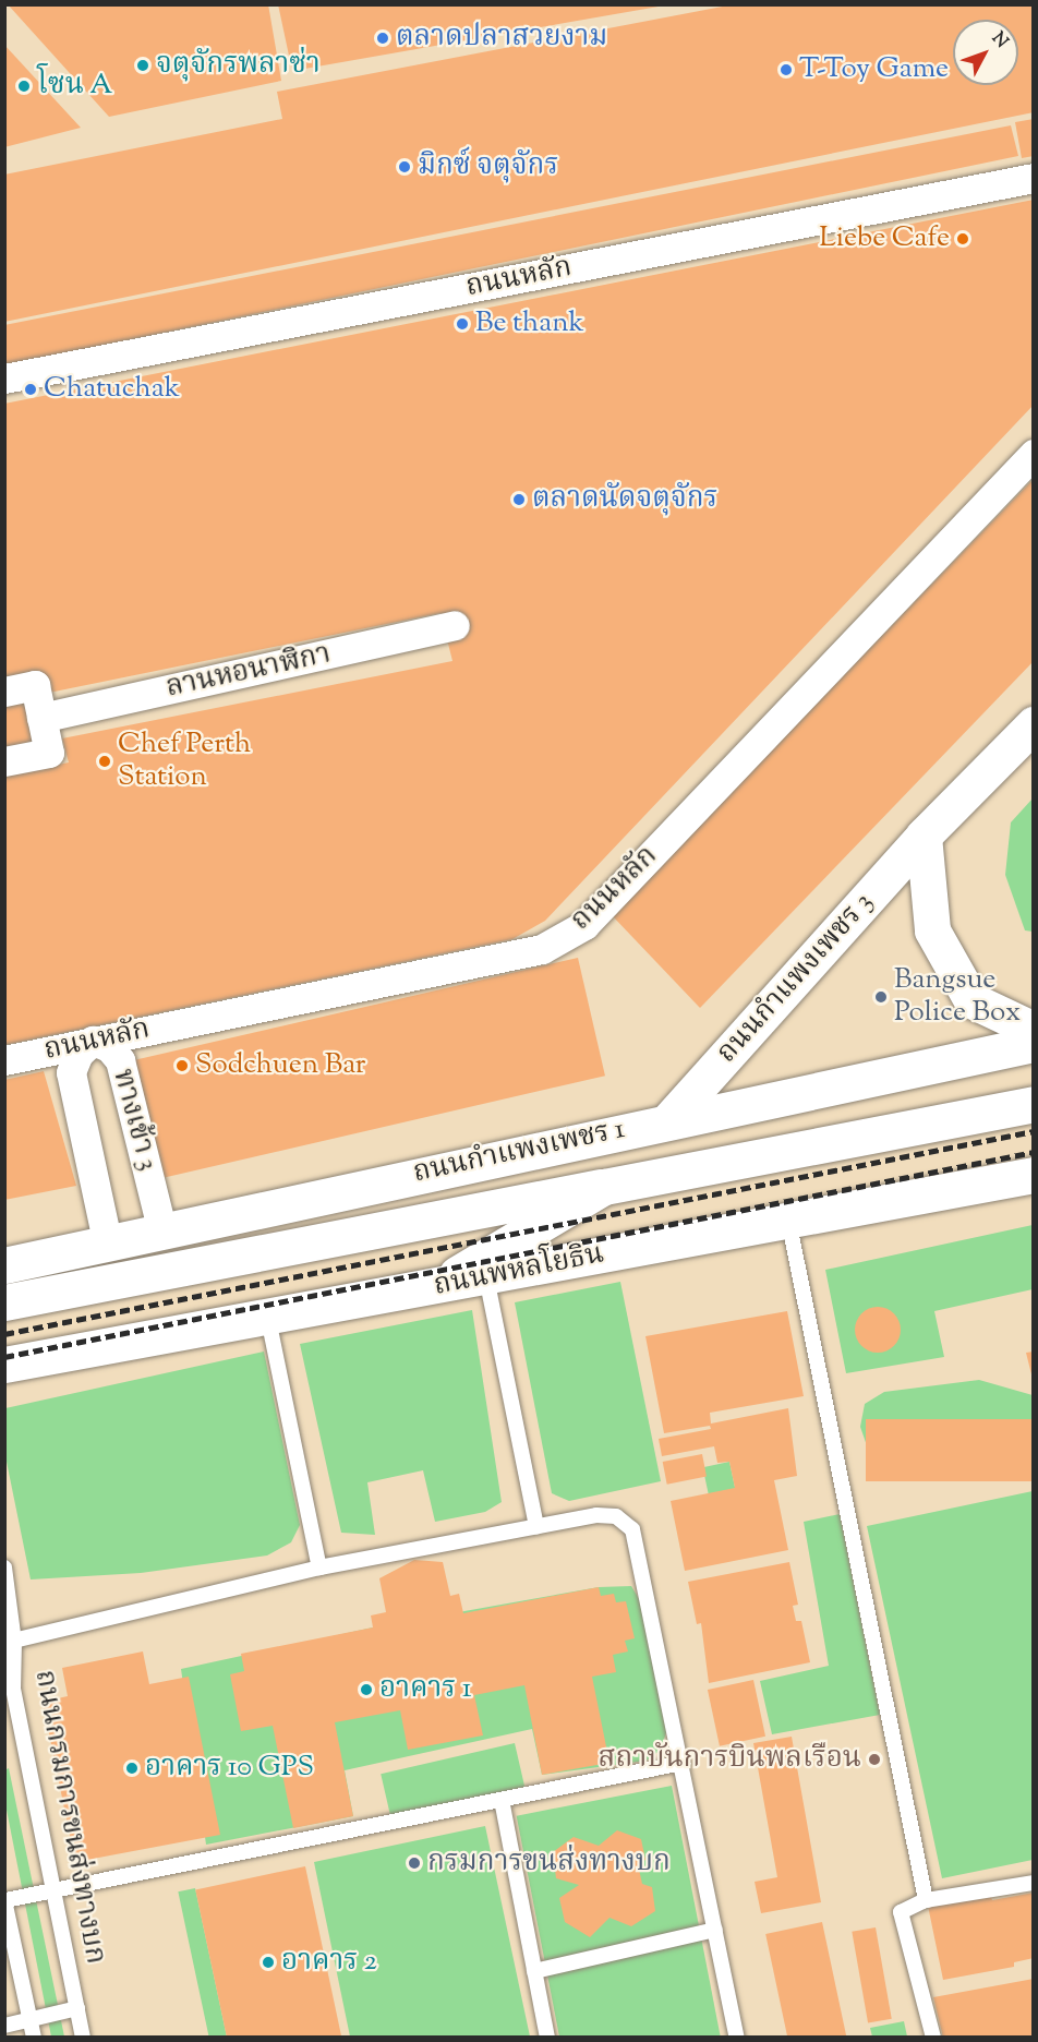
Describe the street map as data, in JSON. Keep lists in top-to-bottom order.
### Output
{
  "streets": {
    "main road": ["ถนนกำแพงเพชร 3", "ถนนกำแพงเพชร 1", "ถนนพหลโยธิน"],
    "street": ["ถนนหลัก", "ลานหอนาฬิกา", "ทางเข้า 3"],
    "lane": ["ถนนกรมการขนส่งทางบก"]
  },
  "crossings": [
    ["ถนนหลัก", "ทางเข้า 3"],
    ["ถนนกำแพงเพชร 3", "ถนนกำแพงเพชร 1"],
    ["ทางเข้า 3", "ถนนกำแพงเพชร 1"]
  ],
  "places": [
    "ตลาดปลาสวยงาม",
    "จตุจักรพลาซ่า",
    "T-Toy Game",
    "โซน A",
    "มิกซ์ จตุจักร",
    "Liebe Cafe",
    "Be thank",
    "Chatuchak",
    "ตลาดนัดจตุจักร",
    "Chef Perth Station",
    "Bangsue Police Box",
    "Sodchuen Bar",
    "อาคาร 1",
    "สถาบันการบินพลเรือน",
    "อาคาร 10 GPS",
    "กรมการขนส่งทางบก",
    "อาคาร 2"
  ],
  "north": "top right"
}
